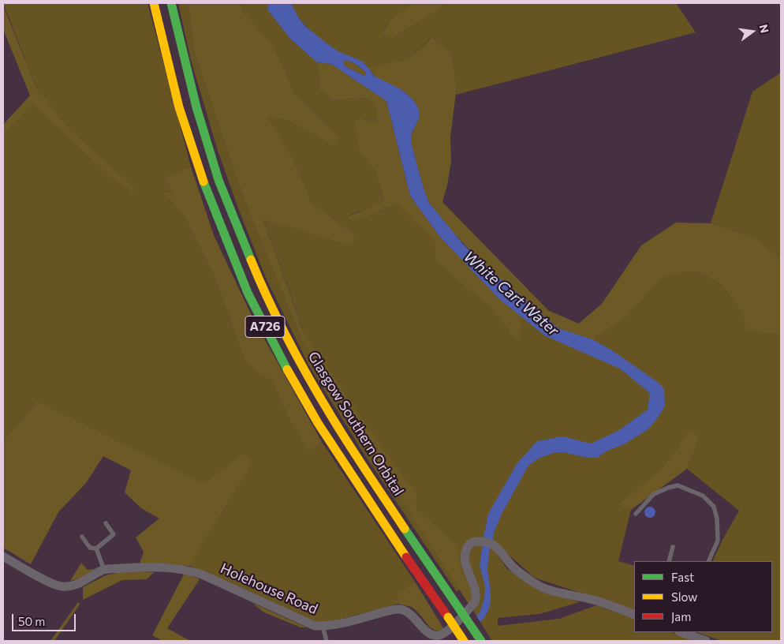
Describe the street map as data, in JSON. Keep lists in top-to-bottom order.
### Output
{
  "streets": {
    "highway": ["A726", "Glasgow Southern Orbital"],
    "street": ["Holehouse Road"]
  },
  "water": ["White Cart Water"],
  "legend": ["Fast", "Slow", "Jam"],
  "scale_bar": "50 m",
  "north": "right"
}
